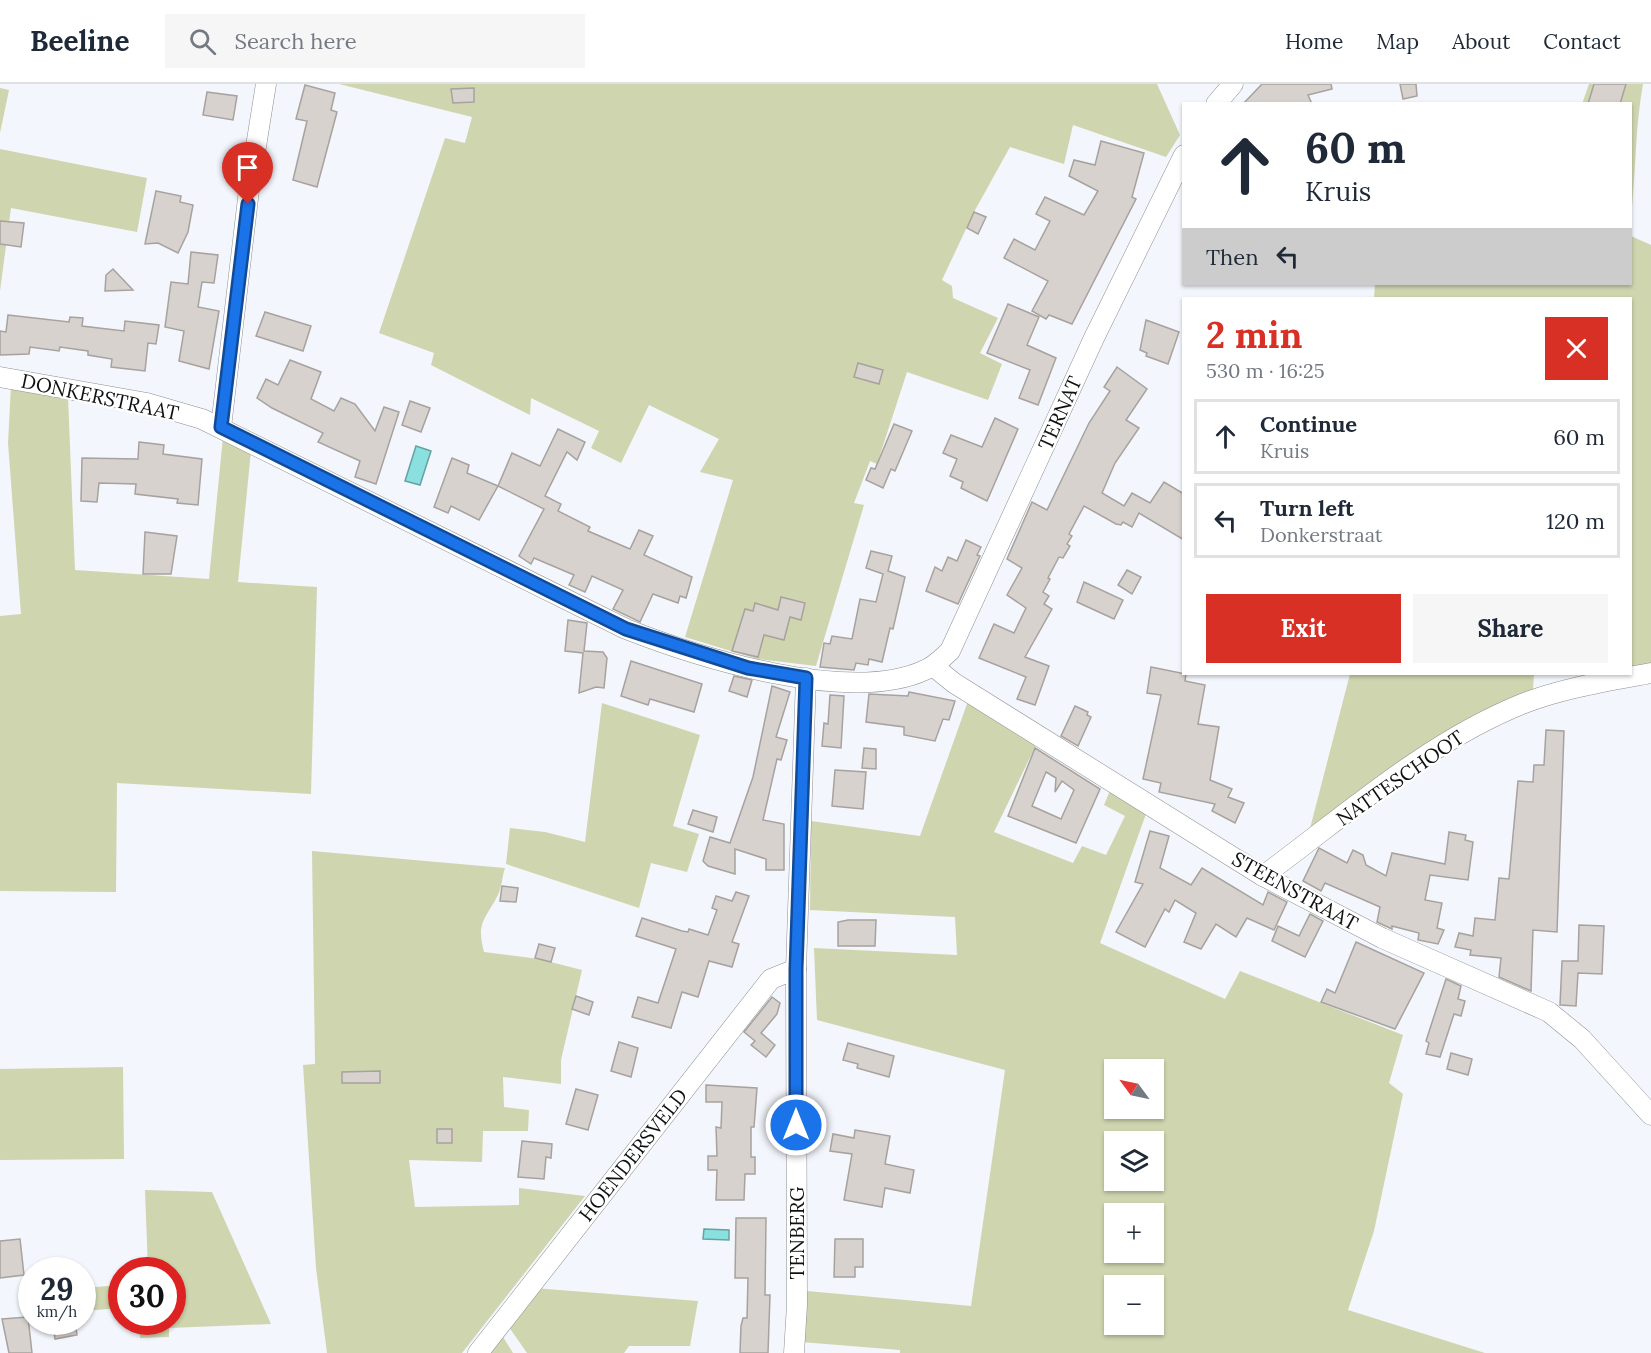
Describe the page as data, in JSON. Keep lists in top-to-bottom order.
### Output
{
  "streets": {
    "street": [
      "DONKERSTRAAT",
      "TERNAT",
      "NATTESCHOOT",
      "STEENSTRAAT",
      "HOENDERSVELD",
      "TENBERG"
    ]
  },
  "crossings": [
    ["DONKERSTRAAT", "TERNAT"],
    ["DONKERSTRAAT", "STEENSTRAAT"],
    ["DONKERSTRAAT", "TENBERG"],
    ["TERNAT", "STEENSTRAAT"],
    ["NATTESCHOOT", "STEENSTRAAT"],
    ["HOENDERSVELD", "TENBERG"]
  ],
  "north": "top left",
  "page": {
    "header": "Beeline",
    "search": "Search here",
    "nav": [
      "Home",
      "Map",
      "About",
      "Contact"
    ],
    "turn": ["60 m", "Kruis"],
    "then": "Then",
    "heading": ["2 min", "530 m · 16:25"],
    "list": [
      {
        "name": "Continue",
        "note": "Kruis",
        "value": "60 m"
      },
      {
        "name": "Turn left",
        "note": "Donkerstraat",
        "value": "120 m"
      }
    ],
    "buttons": ["Exit", "Share"],
    "map_buttons": ["+", "−"],
    "speed": "29 km/h",
    "limit": "30"
  }
}
